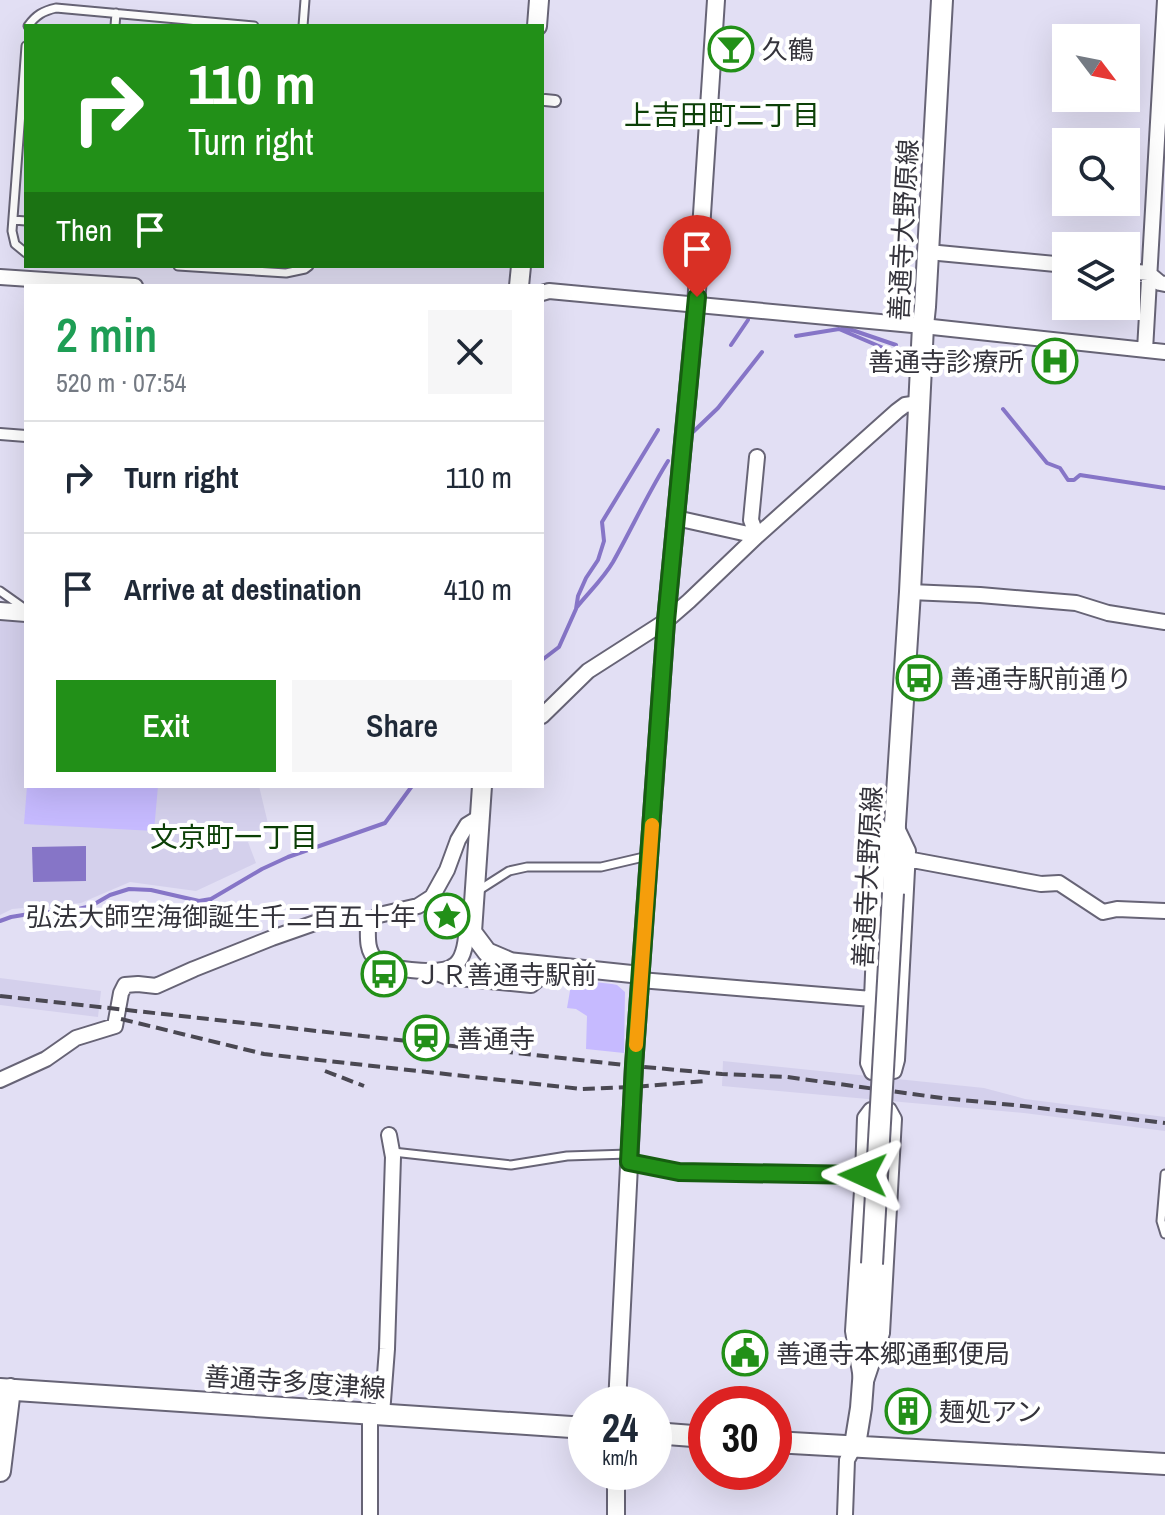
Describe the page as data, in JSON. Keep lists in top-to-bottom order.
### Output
{
  "streets": {
    "main road": ["善通寺大野原線", "善通寺多度津線"]
  },
  "districts": ["上吉田町二丁目", "文京町一丁目"],
  "places": {
    "bar": ["久鶴"],
    "hospital": ["善通寺診療所"],
    "bus stop": ["善通寺駅前通り", "ＪＲ善通寺駅前"],
    "place": ["弘法大師空海御誕生千二百五十年"],
    "station": ["善通寺"],
    "public building": ["善通寺本郷通郵便局"],
    "building": ["麺処アン"]
  },
  "north": "bottom right",
  "page": {
    "turn": ["110 m", "Turn right"],
    "then": "Then",
    "heading": ["2 min", "520 m · 07:54"],
    "list": [
      {
        "name": "Turn right",
        "value": "110 m"
      },
      {
        "name": "Arrive at destination",
        "value": "410 m"
      }
    ],
    "buttons": ["Exit", "Share"],
    "speed": "24 km/h",
    "limit": "30"
  }
}
